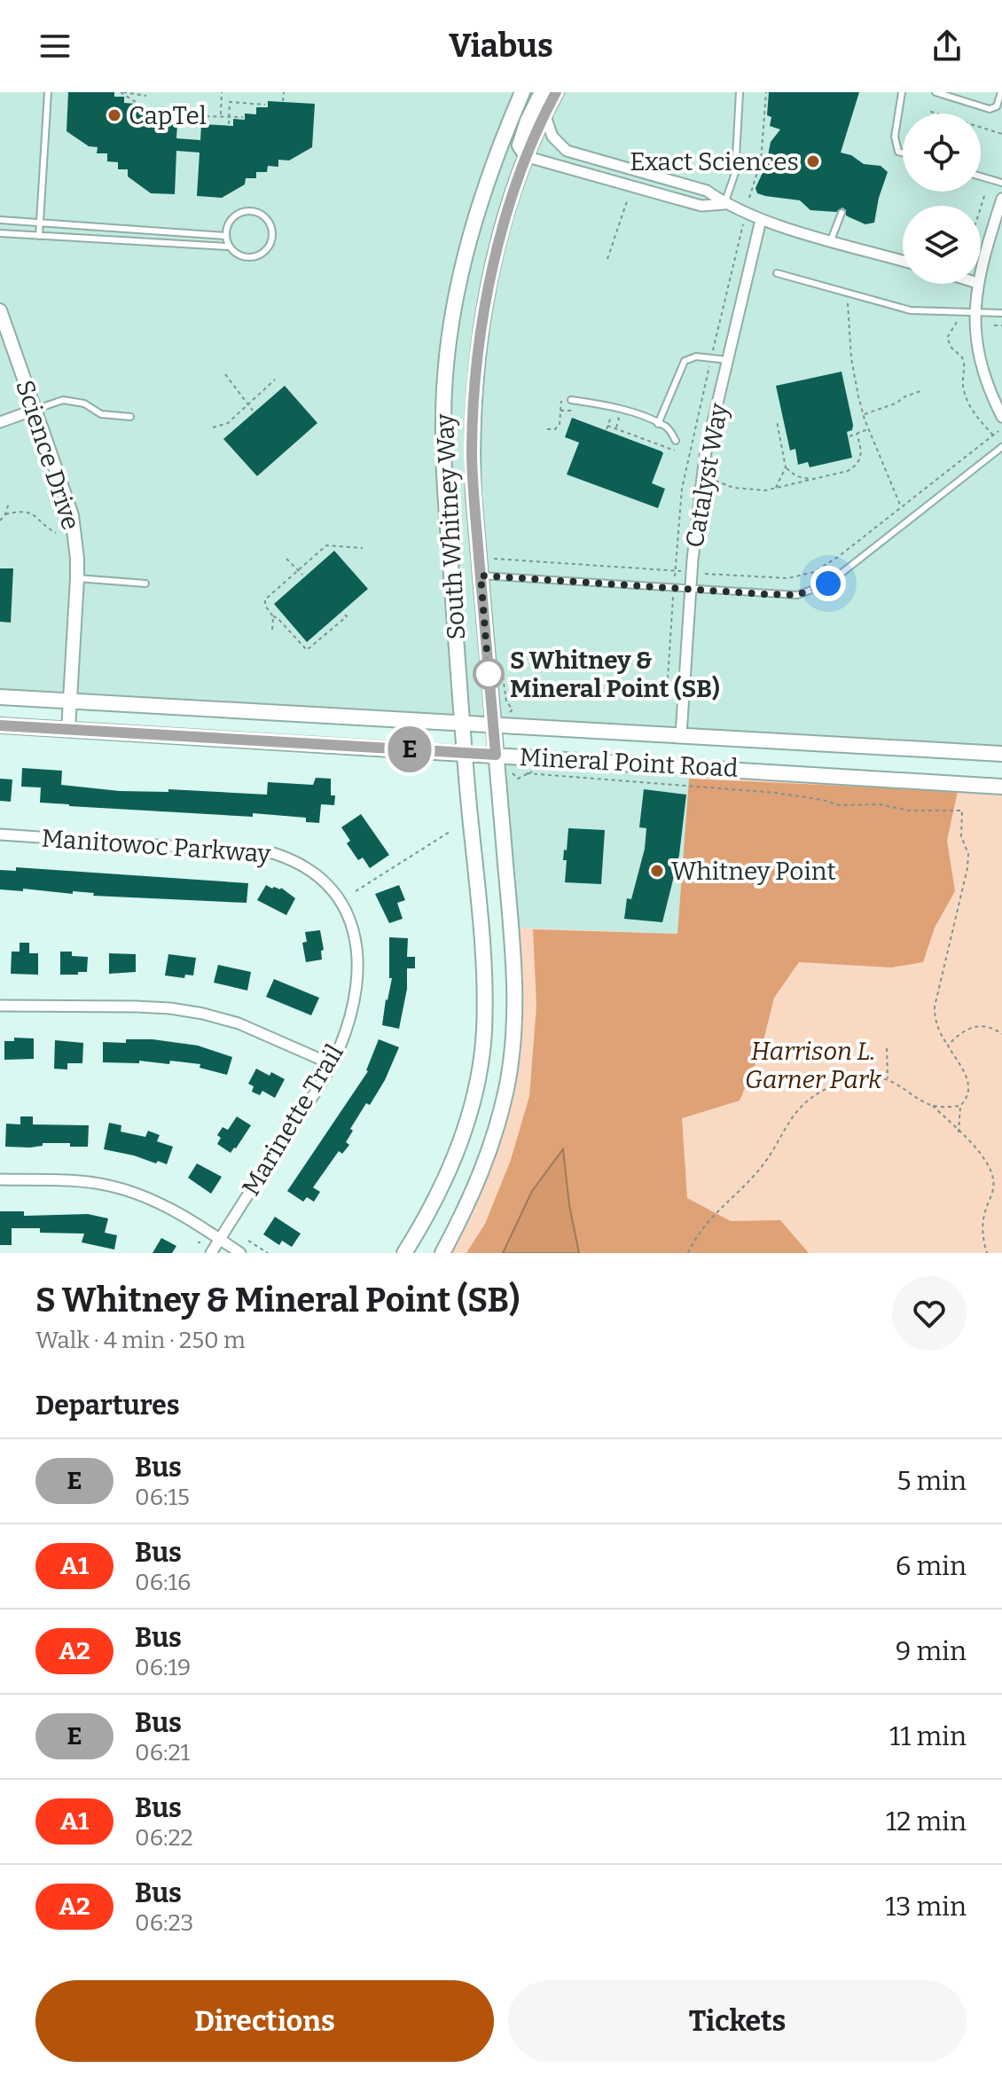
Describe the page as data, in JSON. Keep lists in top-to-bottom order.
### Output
{
  "streets": {
    "main road": ["South Whitney Way", "Mineral Point Road"],
    "street": [
      "Science Drive",
      "Catalyst Way",
      "Manitowoc Parkway",
      "Marinette Trail"
    ]
  },
  "crossings": [
    ["Science Drive", "Mineral Point Road"],
    ["Catalyst Way", "Mineral Point Road"],
    ["South Whitney Way", "Mineral Point Road"],
    ["Manitowoc Parkway", "Marinette Trail"]
  ],
  "parks": ["Harrison L. Garner Park"],
  "places": [
    "CapTel",
    "Exact Sciences",
    "S Whitney & Mineral Point (SB)",
    "Whitney Point"
  ],
  "lines": ["bus line E"],
  "page": {
    "header": "Viabus",
    "on_map": "E",
    "heading": [
      ["S Whitney & Mineral Point (SB)", "Walk · 4 min · 250 m"],
      "Departures"
    ],
    "list": [
      {
        "mark": "E",
        "name": "Bus",
        "note": "06:15",
        "value": "5 min"
      },
      {
        "mark": "A1",
        "name": "Bus",
        "note": "06:16",
        "value": "6 min"
      },
      {
        "mark": "A2",
        "name": "Bus",
        "note": "06:19",
        "value": "9 min"
      },
      {
        "mark": "E",
        "name": "Bus",
        "note": "06:21",
        "value": "11 min"
      },
      {
        "mark": "A1",
        "name": "Bus",
        "note": "06:22",
        "value": "12 min"
      },
      {
        "mark": "A2",
        "name": "Bus",
        "note": "06:23",
        "value": "13 min"
      }
    ],
    "buttons": ["Directions", "Tickets"]
  }
}
